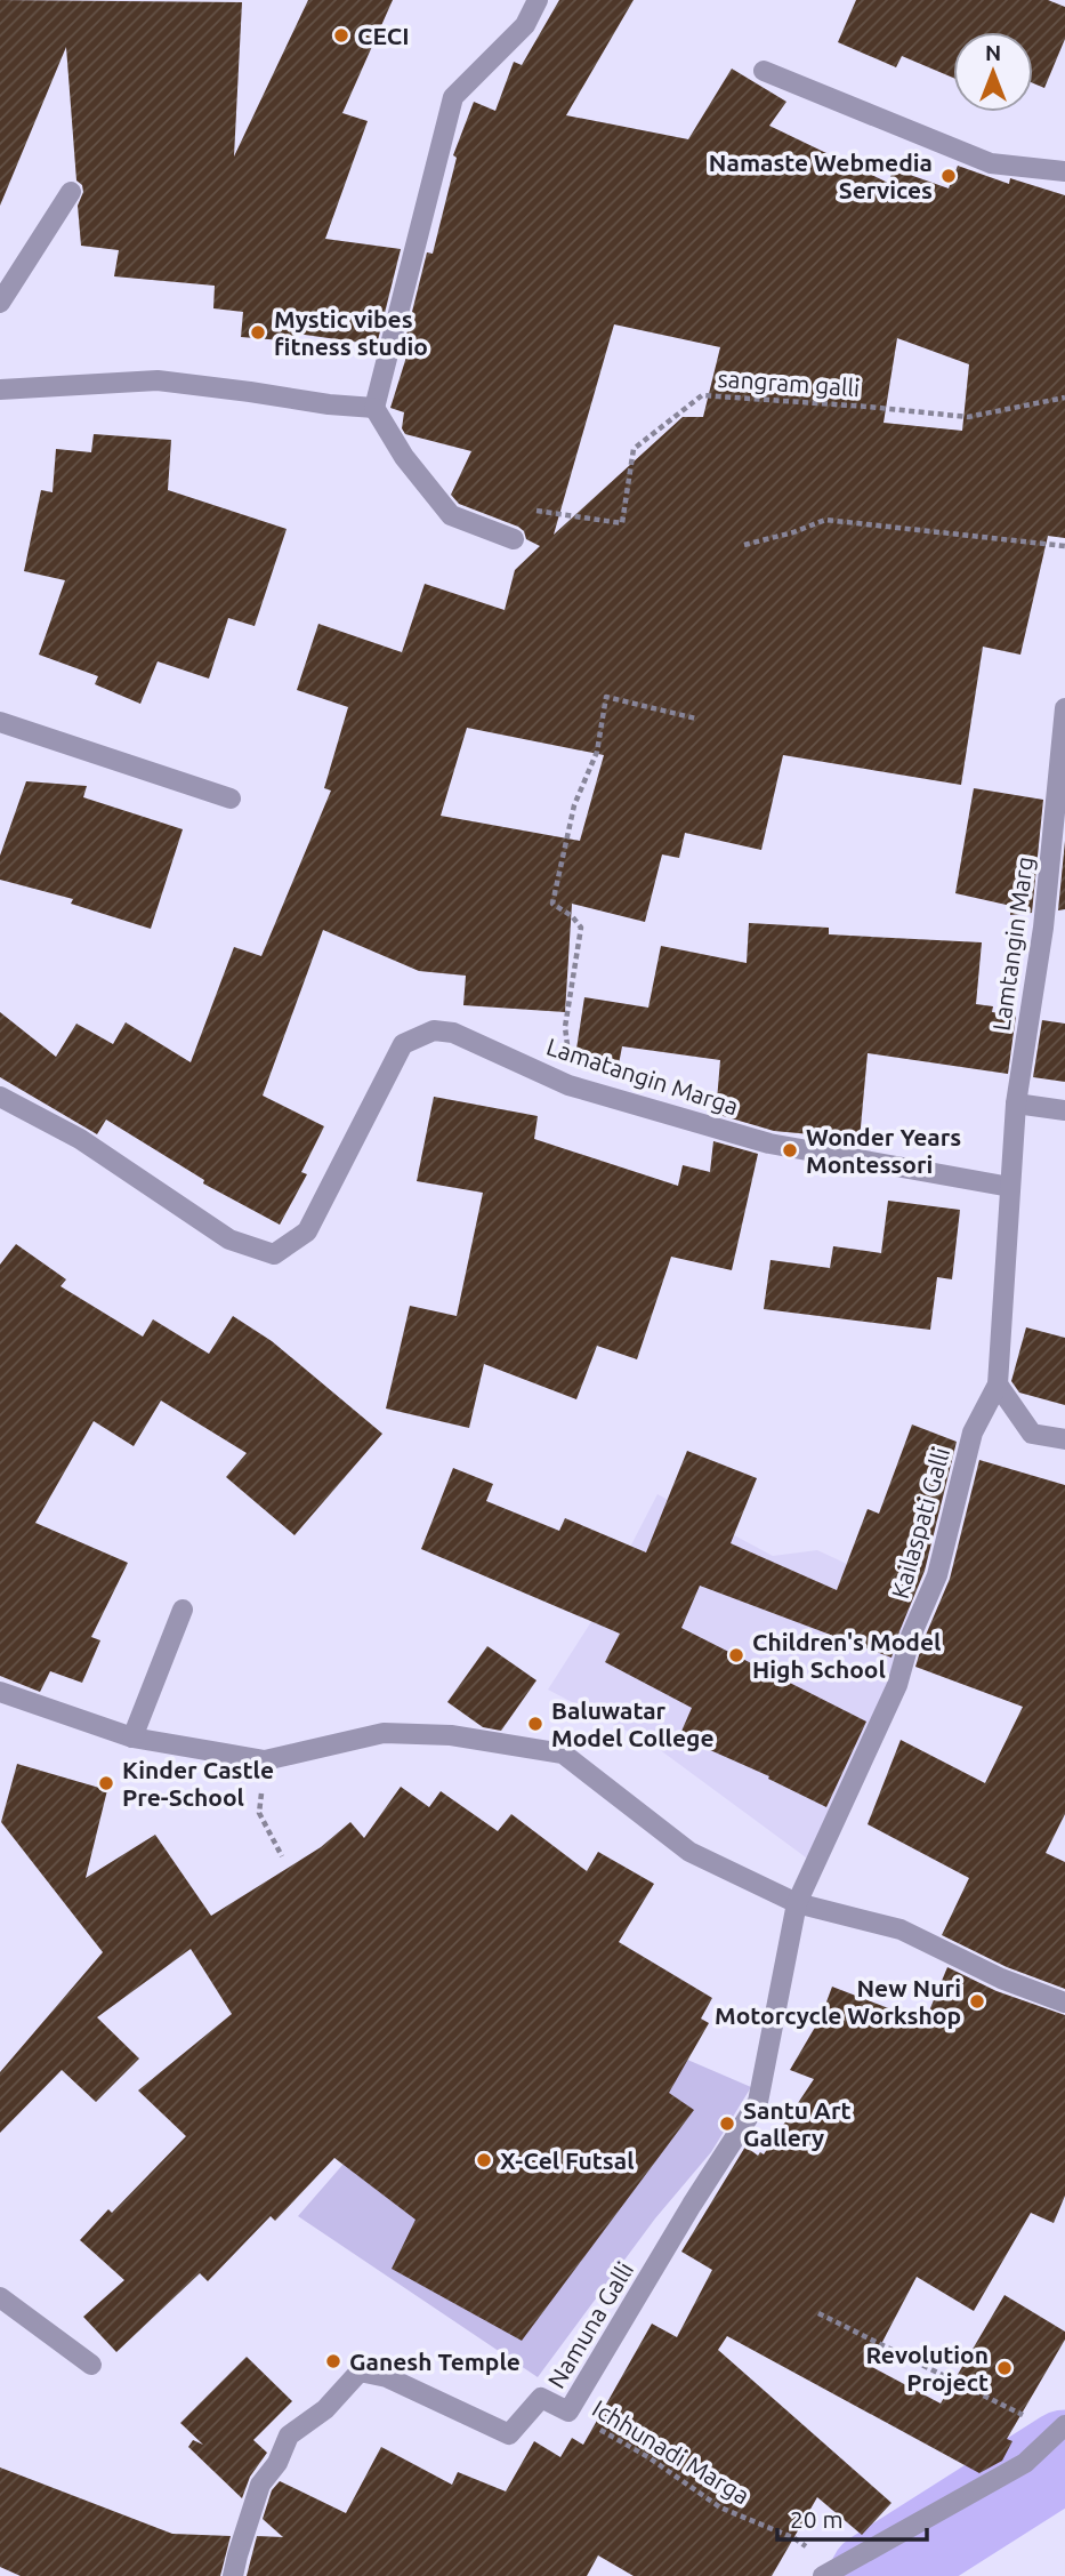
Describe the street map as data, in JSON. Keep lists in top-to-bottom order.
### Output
{
  "streets": {
    "street": [
      "Lamtangin Marg",
      "Lamatangin Marga",
      "Kailaspati Galli",
      "Namuna Galli"
    ],
    "path": ["sangram galli", "Ichhunadi Marga"]
  },
  "crossings": [
    ["Lamtangin Marg", "Lamatangin Marga"],
    ["Lamtangin Marg", "Kailaspati Galli"],
    ["Lamatangin Marga", "Kailaspati Galli"],
    ["Kailaspati Galli", "Namuna Galli"],
    ["Namuna Galli", "Ichhunadi Marga"]
  ],
  "places": [
    "CECI",
    "Namaste Webmedia Services",
    "Mystic vibes fitness studio",
    "Wonder Years Montessori",
    "Children's Model High School",
    "Baluwatar Model College",
    "Kinder Castle Pre-School",
    "New Nuri Motorcycle Workshop",
    "Santu Art Gallery",
    "X-Cel Futsal",
    "Ganesh Temple",
    "Revolution Project"
  ],
  "scale_bar": "20 m",
  "north": "top"
}
